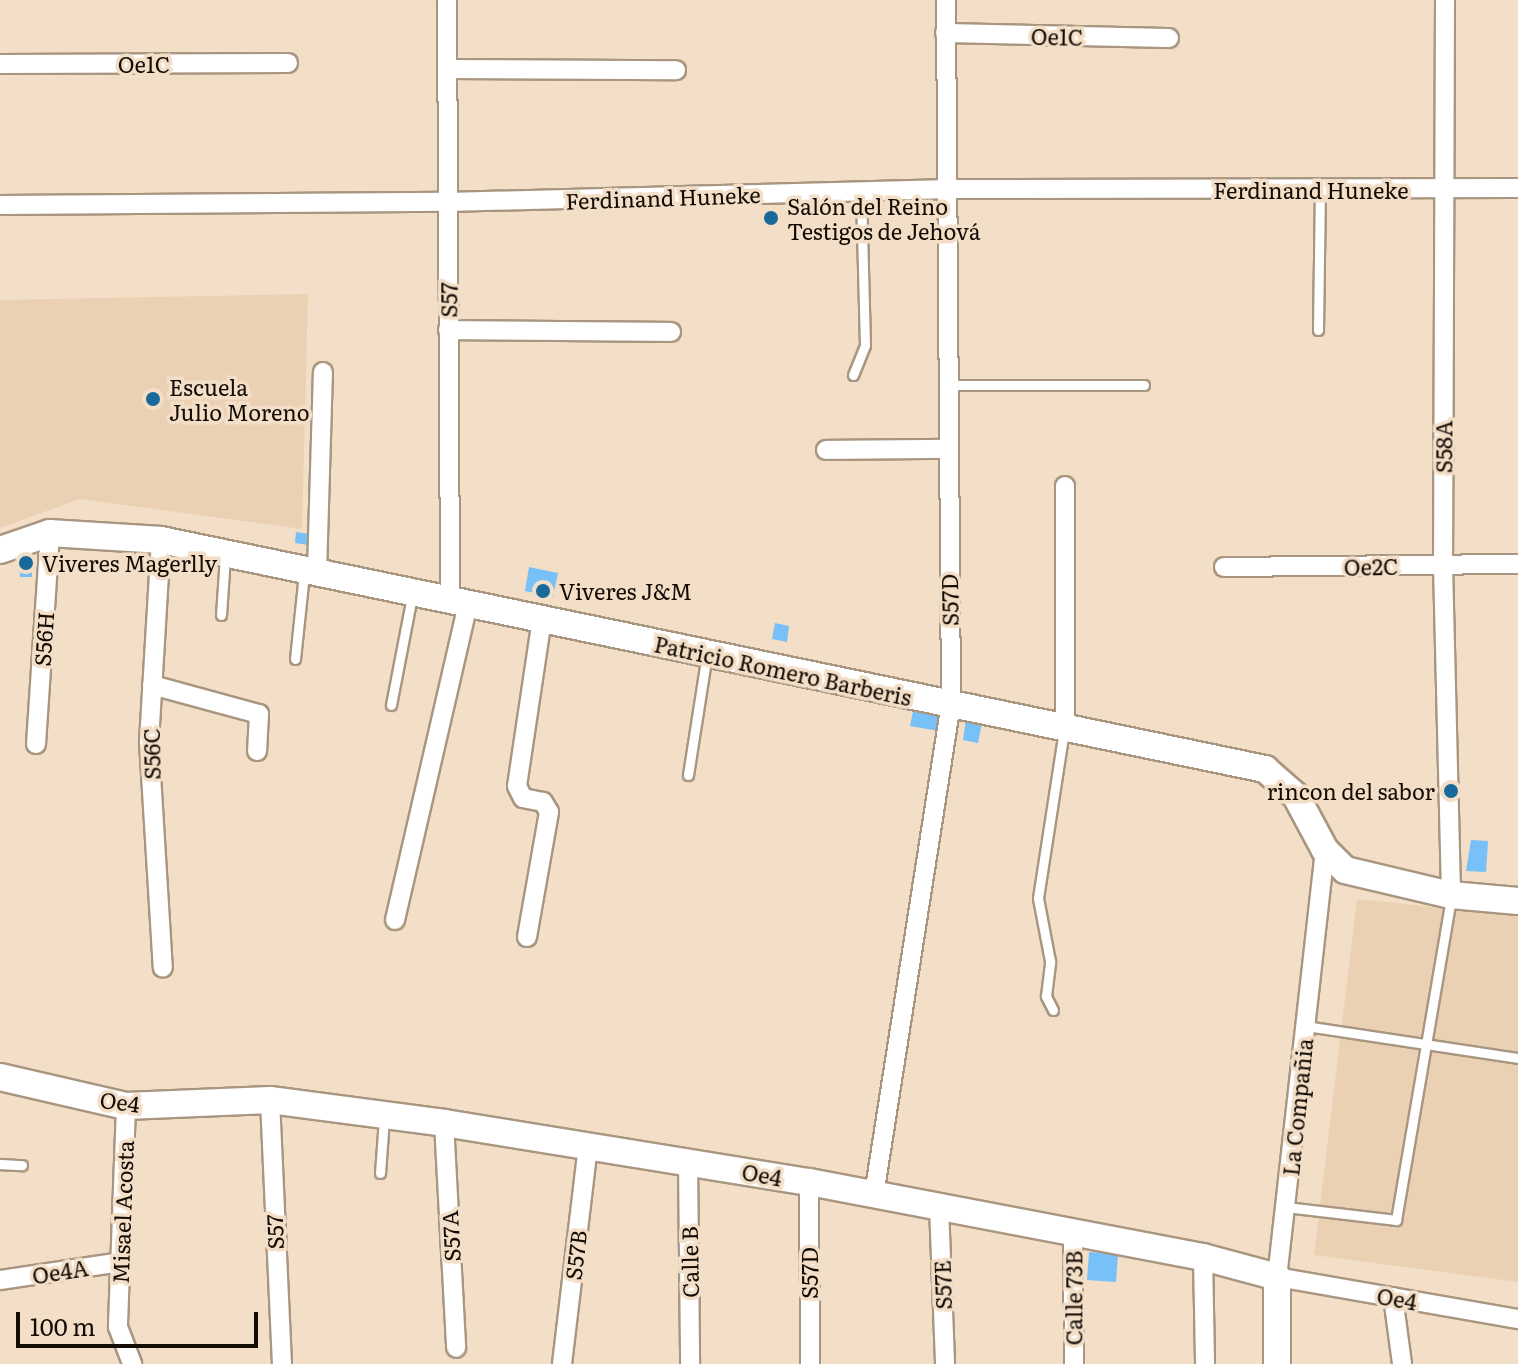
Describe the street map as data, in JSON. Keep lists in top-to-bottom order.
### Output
{
  "streets": {
    "street": [
      "Oe1C",
      "Ferdinand Huneke",
      "S57",
      "S58A",
      "Oe2C",
      "S57D",
      "S56H",
      "Patricio Romero Barberis",
      "S56C",
      "Oe4",
      "La Compañia",
      "Misael Acosta",
      "S57A",
      "S57B",
      "Calle B",
      "Oe4A",
      "S57E",
      "Calle 73B"
    ]
  },
  "crossings": [
    ["Oe1C", "S57D"],
    ["Ferdinand Huneke", "S57"],
    ["Ferdinand Huneke", "S58A"],
    ["Ferdinand Huneke", "S57D"],
    ["S57", "Patricio Romero Barberis"],
    ["S57", "Oe4"],
    ["S58A", "Oe2C"],
    ["S58A", "Patricio Romero Barberis"],
    ["S57D", "Patricio Romero Barberis"],
    ["S57D", "Oe4"],
    ["S56H", "Patricio Romero Barberis"],
    ["Patricio Romero Barberis", "S56C"],
    ["Patricio Romero Barberis", "La Compañia"],
    ["Oe4", "La Compañia"],
    ["Oe4", "Misael Acosta"],
    ["Oe4", "S57A"],
    ["Oe4", "S57B"],
    ["Oe4", "Calle B"],
    ["Oe4", "S57E"],
    ["Oe4", "Calle 73B"],
    ["Misael Acosta", "Oe4A"]
  ],
  "places": [
    "Salón del Reino Testigos de Jehová",
    "Escuela Julio Moreno",
    "Viveres Magerlly",
    "Viveres J&M",
    "rincon del sabor"
  ],
  "scale_bar": "100 m"
}
